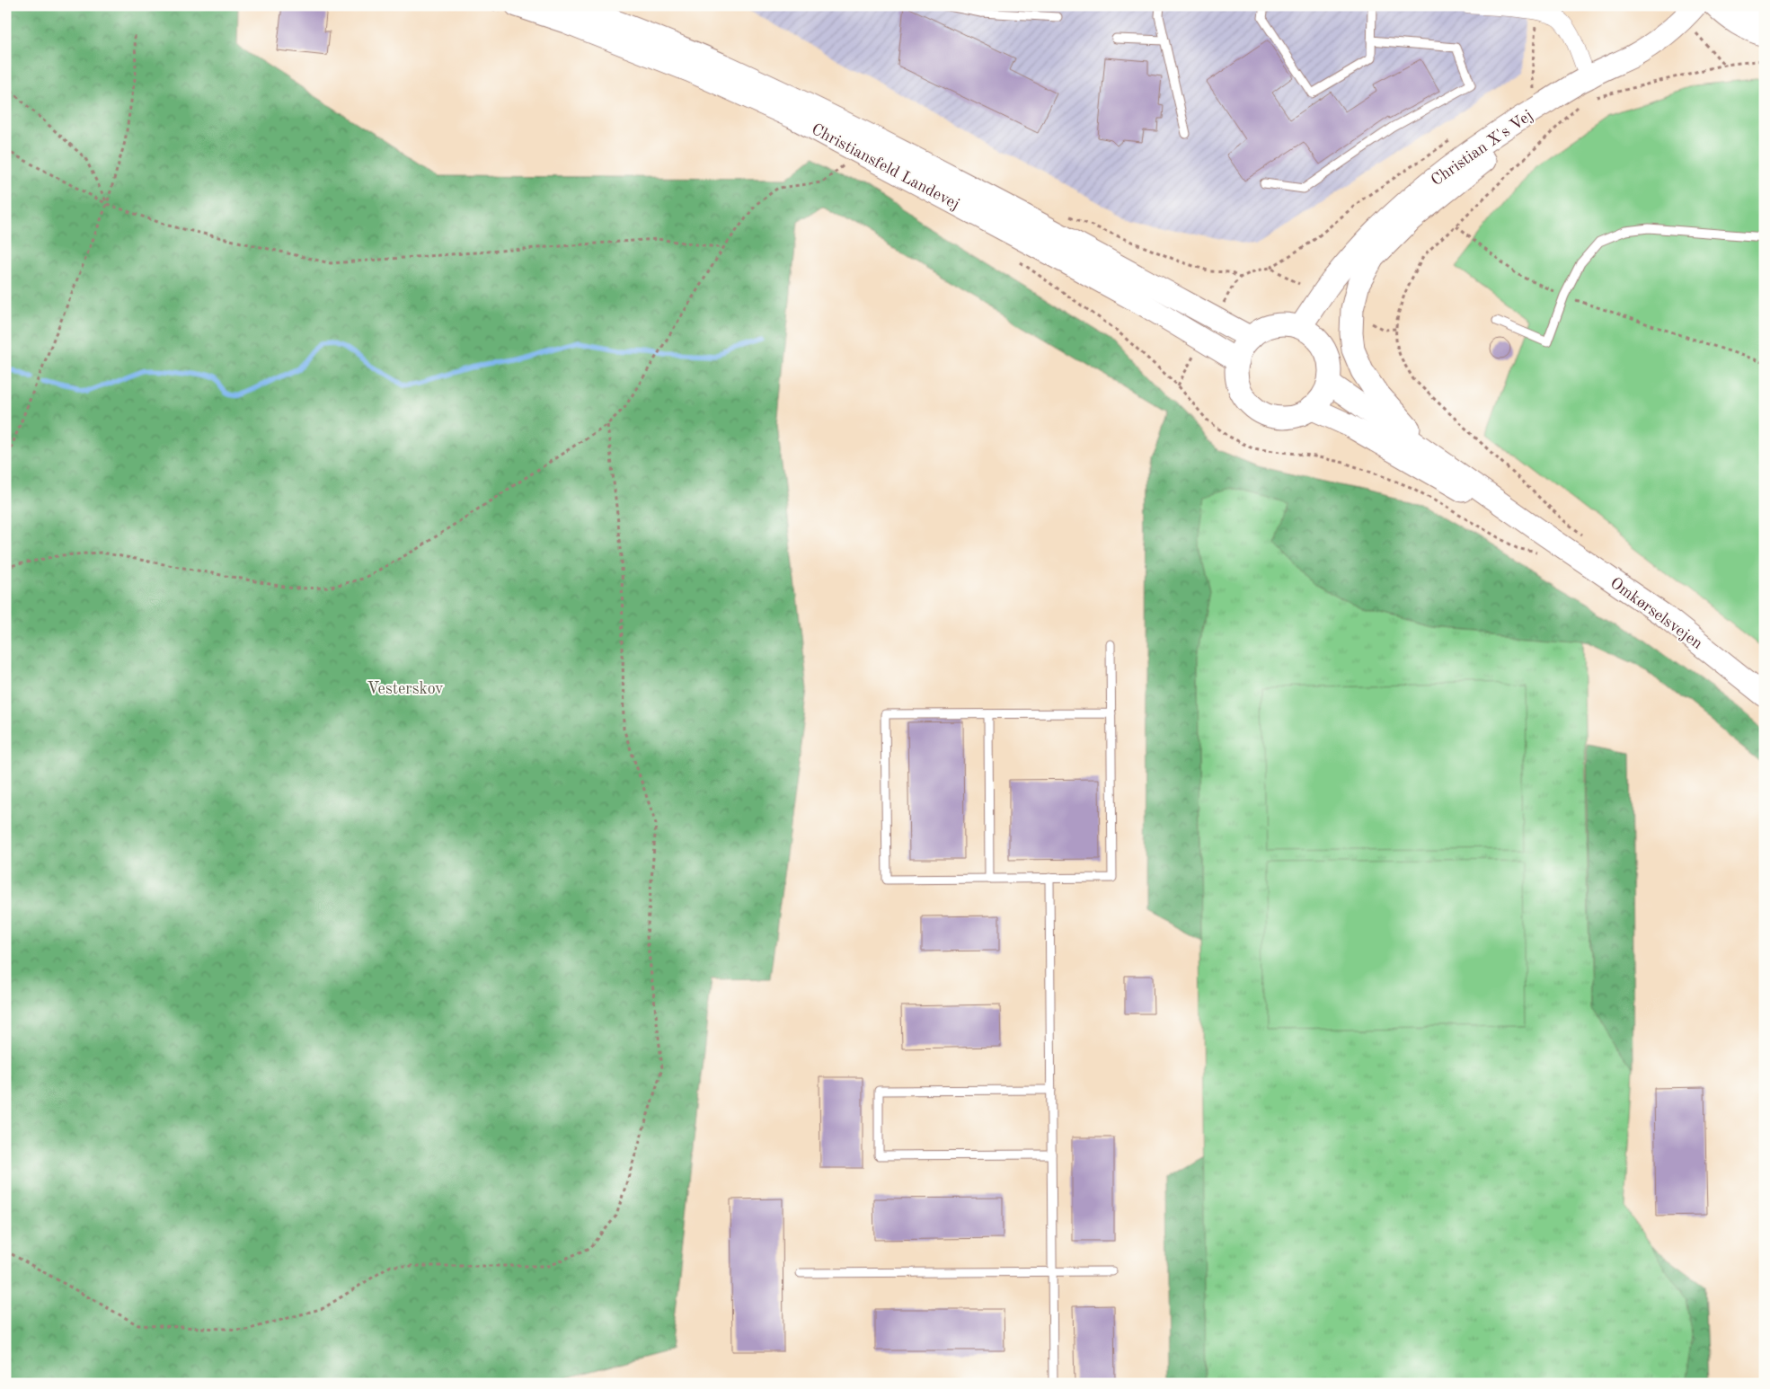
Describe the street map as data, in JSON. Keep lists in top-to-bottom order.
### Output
{
  "streets": {
    "main road": ["Christian X's Vej", "Christiansfeld Landevej", "Omkørselsvejen"]
  },
  "crossings": [
    ["Christian X's Vej", "Christiansfeld Landevej"],
    ["Christian X's Vej", "Omkørselsvejen"],
    ["Christiansfeld Landevej", "Omkørselsvejen"]
  ],
  "parks": ["Vesterskov"]
}
